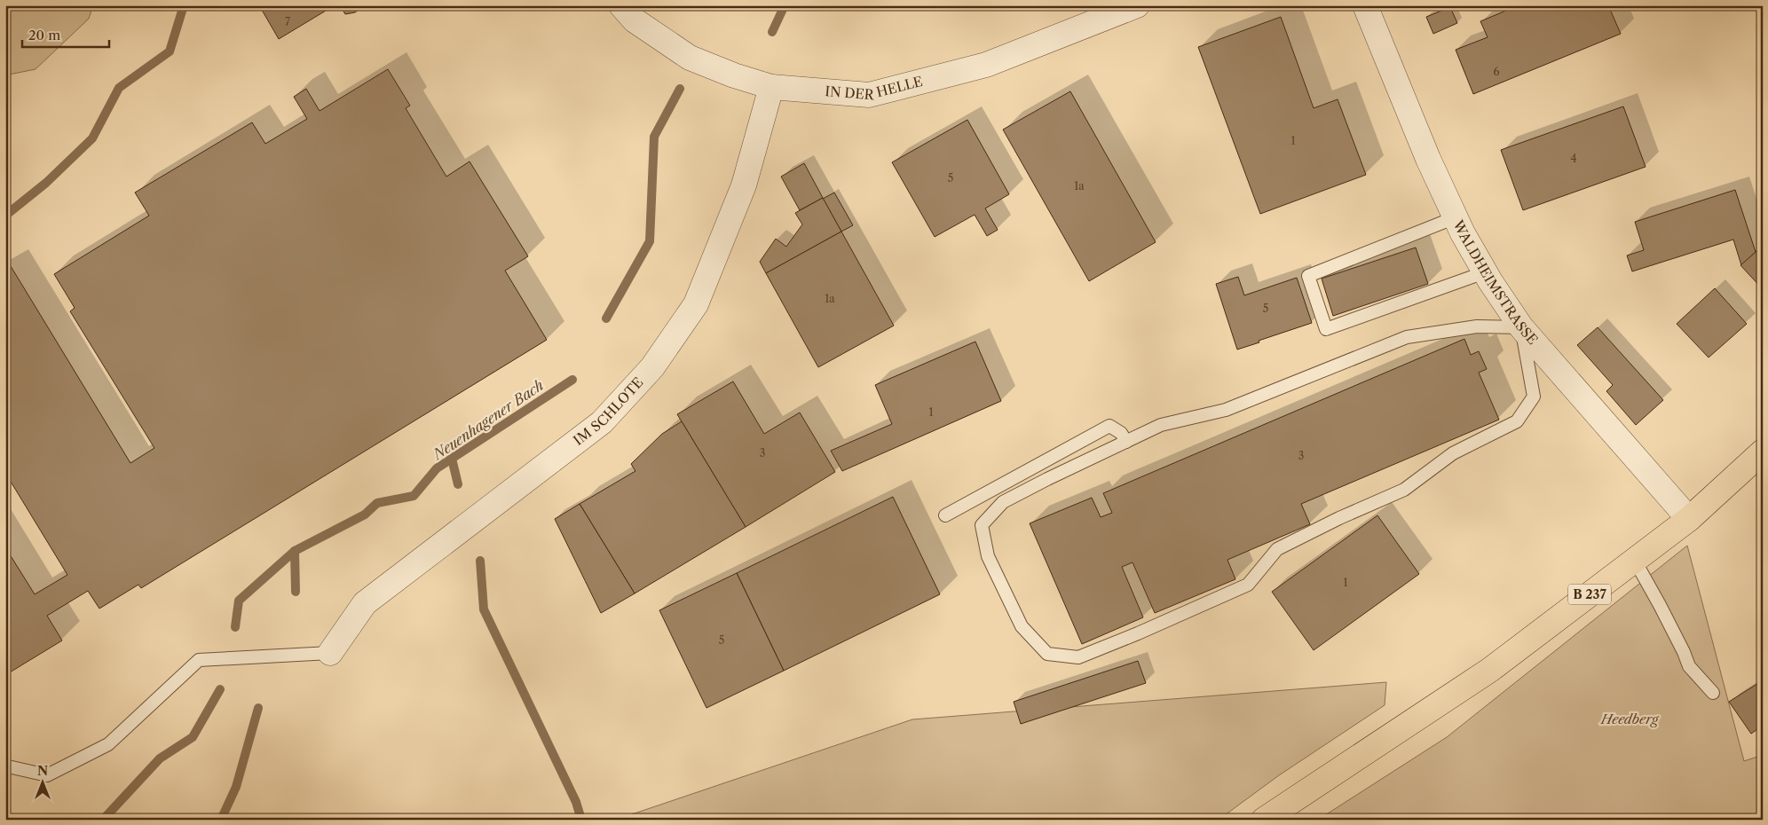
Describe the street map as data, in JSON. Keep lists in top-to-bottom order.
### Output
{
  "streets": {
    "main road": ["B 237"],
    "street": ["IN DER HELLE", "WALDHEIMSTRASSE", "IM SCHLOTE"]
  },
  "crossings": [
    ["IN DER HELLE", "IM SCHLOTE"],
    ["WALDHEIMSTRASSE", "B 237"]
  ],
  "water": ["Neuenhagener Bach"],
  "parks": ["Heedberg"],
  "house_numbers": [
    "7",
    "6",
    "1",
    "4",
    "5",
    "1a",
    "1a",
    "5",
    "1",
    "3",
    "3",
    "1",
    "5"
  ],
  "scale_bar": "20 m",
  "north": "top"
}
